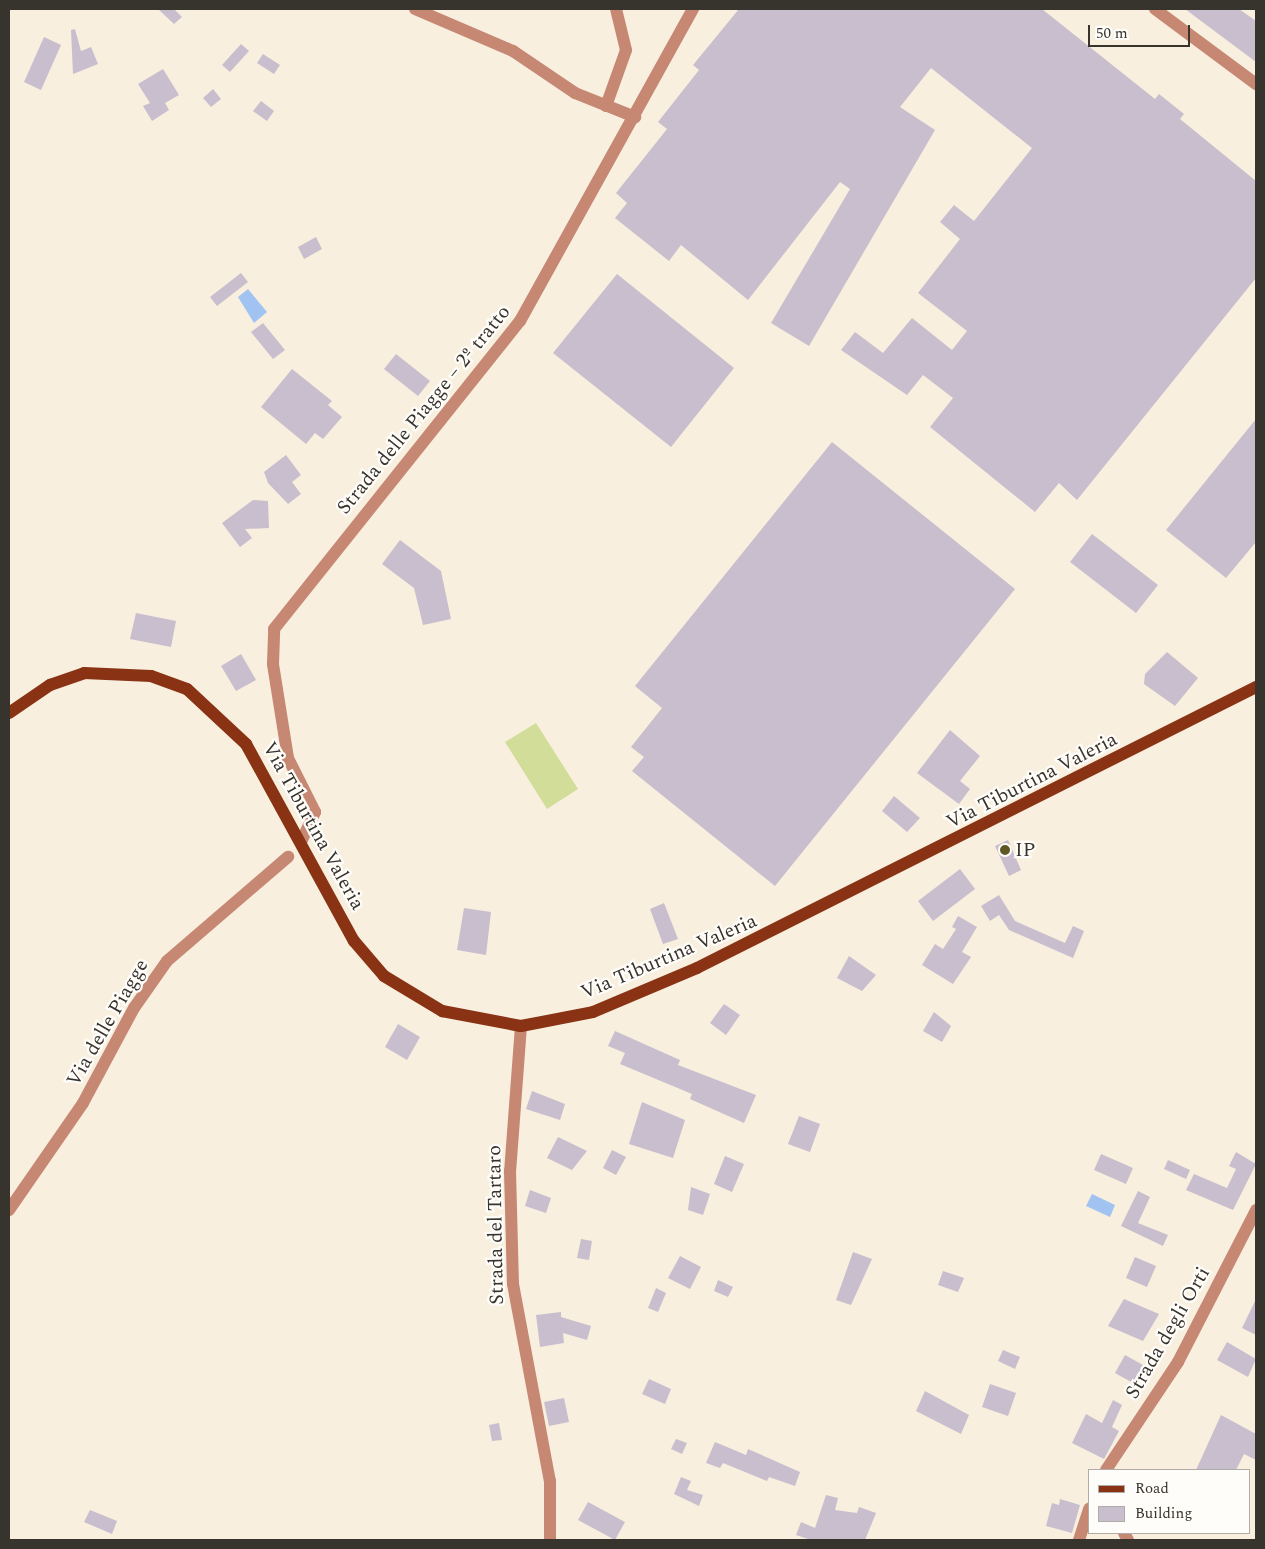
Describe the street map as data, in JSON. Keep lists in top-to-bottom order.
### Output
{
  "streets": {
    "main road": ["Via Tiburtina Valeria"],
    "street": [
      "Strada delle Piagge – 2º tratto",
      "Via delle Piagge",
      "Strada del Tartaro",
      "Strada degli Orti"
    ]
  },
  "crossings": [
    ["Strada delle Piagge – 2º tratto", "Via Tiburtina Valeria"],
    ["Via Tiburtina Valeria", "Strada del Tartaro"]
  ],
  "places": ["IP"],
  "legend": ["Road", "Building"],
  "scale_bar": "50 m"
}
